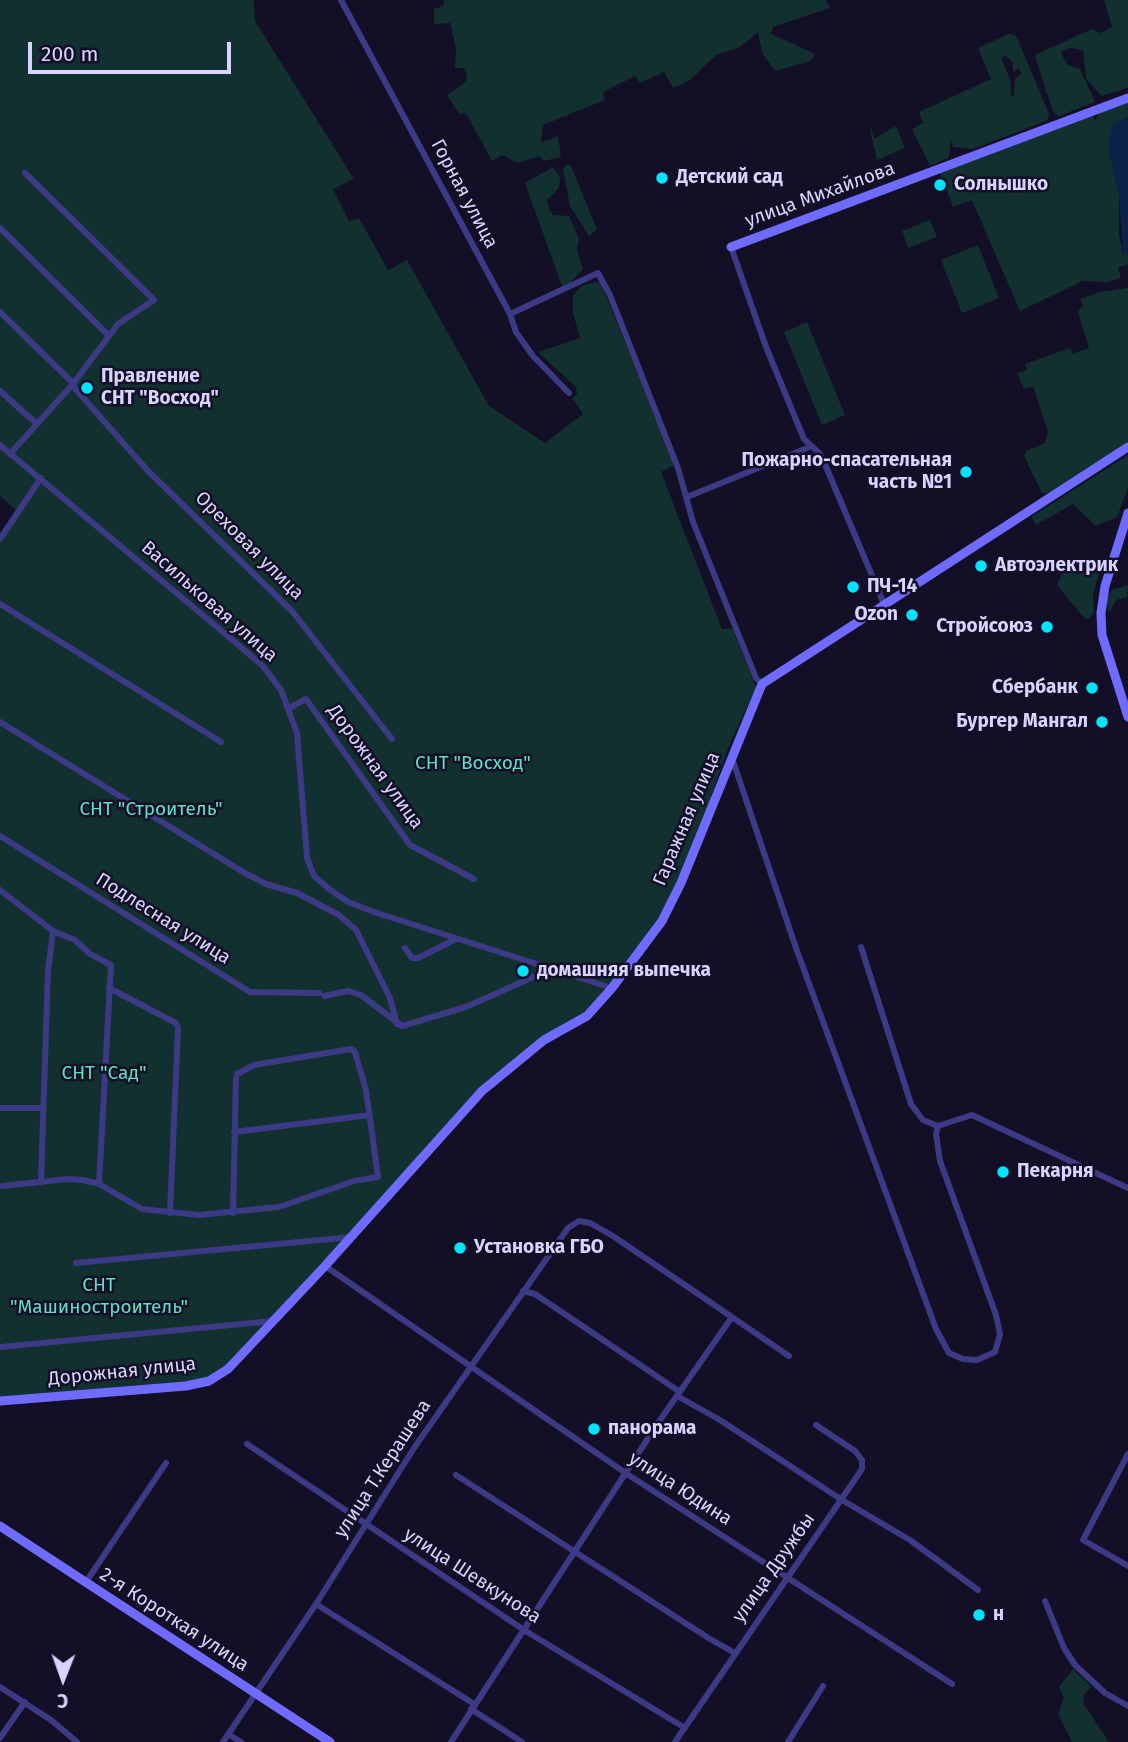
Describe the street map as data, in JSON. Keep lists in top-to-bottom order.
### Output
{
  "streets": {
    "street": [
      "Горная улица",
      "улица Михайлова",
      "Ореховая улица",
      "Васильковая улица",
      "Дорожная улица",
      "Гаражная улица",
      "Подлесная улица",
      "улица Т.Керашева",
      "улица Юдина",
      "улица Дружбы",
      "улица Шевкунова",
      "2-я Короткая улица"
    ]
  },
  "crossings": [
    ["Васильковая улица", "Дорожная улица"],
    ["Дорожная улица", "Гаражная улица"],
    ["Дорожная улица", "улица Юдина"],
    ["Гаражная улица", "улица Юдина"],
    ["улица Т.Керашева", "улица Юдина"],
    ["улица Т.Керашева", "улица Шевкунова"],
    ["улица Т.Керашева", "2-я Короткая улица"],
    ["улица Юдина", "улица Дружбы"],
    ["улица Дружбы", "улица Шевкунова"]
  ],
  "parks": [
    "СНТ \"Восход\"",
    "СНТ \"Строитель\"",
    "СНТ \"Сад\"",
    "СНТ \"Машиностроитель\""
  ],
  "places": [
    "Детский сад",
    "Солнышко",
    "Правление СНТ \"Восход\"",
    "Пожарно-спасательная часть №1",
    "Автоэлектрик",
    "ПЧ-14",
    "Ozon",
    "Стройсоюз",
    "Сбербанк",
    "Бургер Мангал",
    "домашняя выпечка",
    "Пекарня",
    "Установка ГБО",
    "панорама",
    "н"
  ],
  "scale_bar": "200 m",
  "north": "bottom"
}
